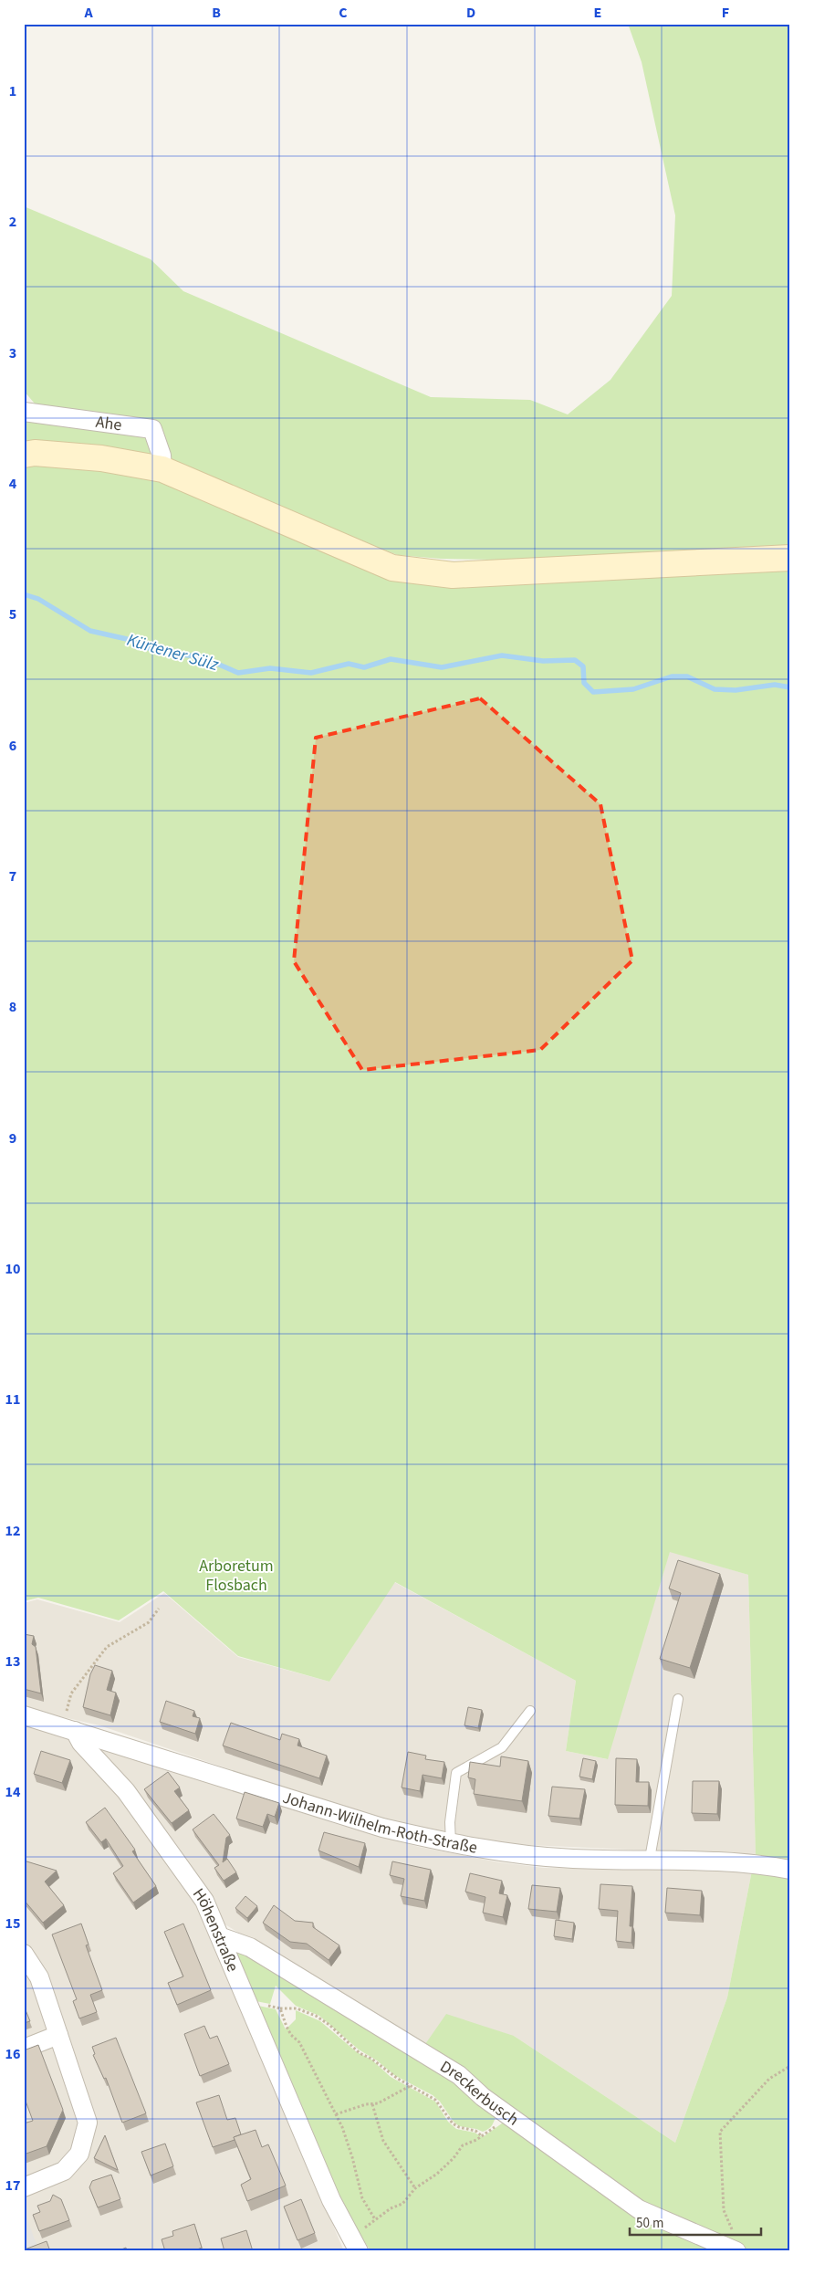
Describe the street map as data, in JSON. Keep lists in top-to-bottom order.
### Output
{
  "streets": {
    "street": [
      "Ahe",
      "Johann-Wilhelm-Roth-Straße",
      "Höhenstraße",
      "Dreckerbusch"
    ]
  },
  "crossings": [
    ["Johann-Wilhelm-Roth-Straße", "Höhenstraße"],
    ["Höhenstraße", "Dreckerbusch"]
  ],
  "water": ["Kürtener Sülz"],
  "parks": ["Arboretum Flosbach"],
  "scale_bar": "50 m",
  "grid": {
    "columns": [
      "A",
      "B",
      "C",
      "D",
      "E",
      "F"
    ],
    "rows": [
      "1",
      "2",
      "3",
      "4",
      "5",
      "6",
      "7",
      "8",
      "9",
      "10",
      "11",
      "12",
      "13",
      "14",
      "15",
      "16",
      "17"
    ]
  }
}
